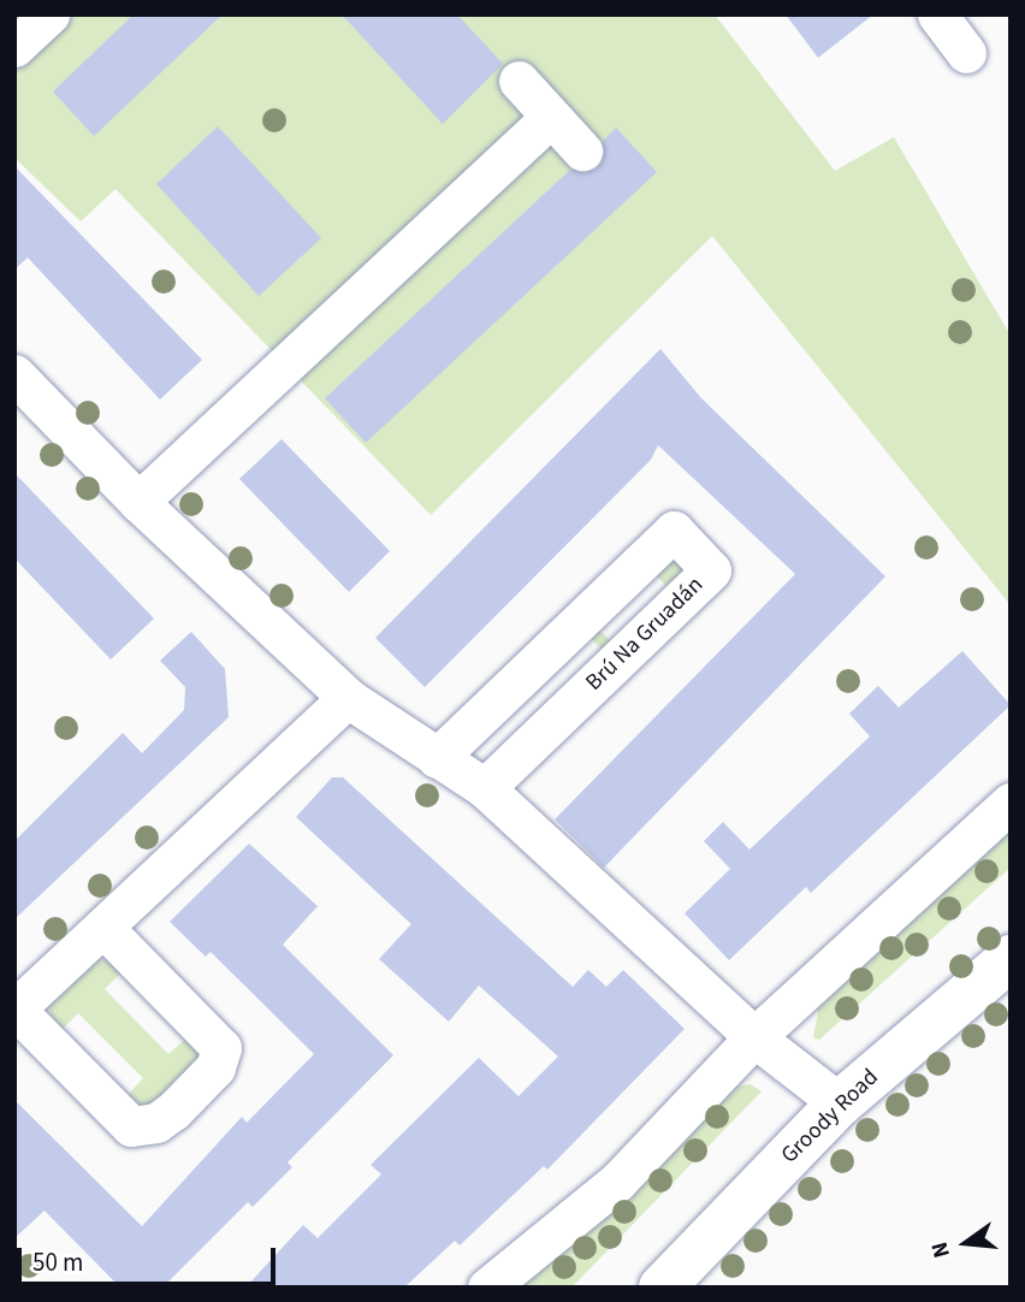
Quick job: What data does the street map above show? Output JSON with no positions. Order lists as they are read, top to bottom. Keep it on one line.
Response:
{"streets":{"street":["Brú Na Gruadán","Groody Road"]},"scale_bar":"50 m","north":"left"}
